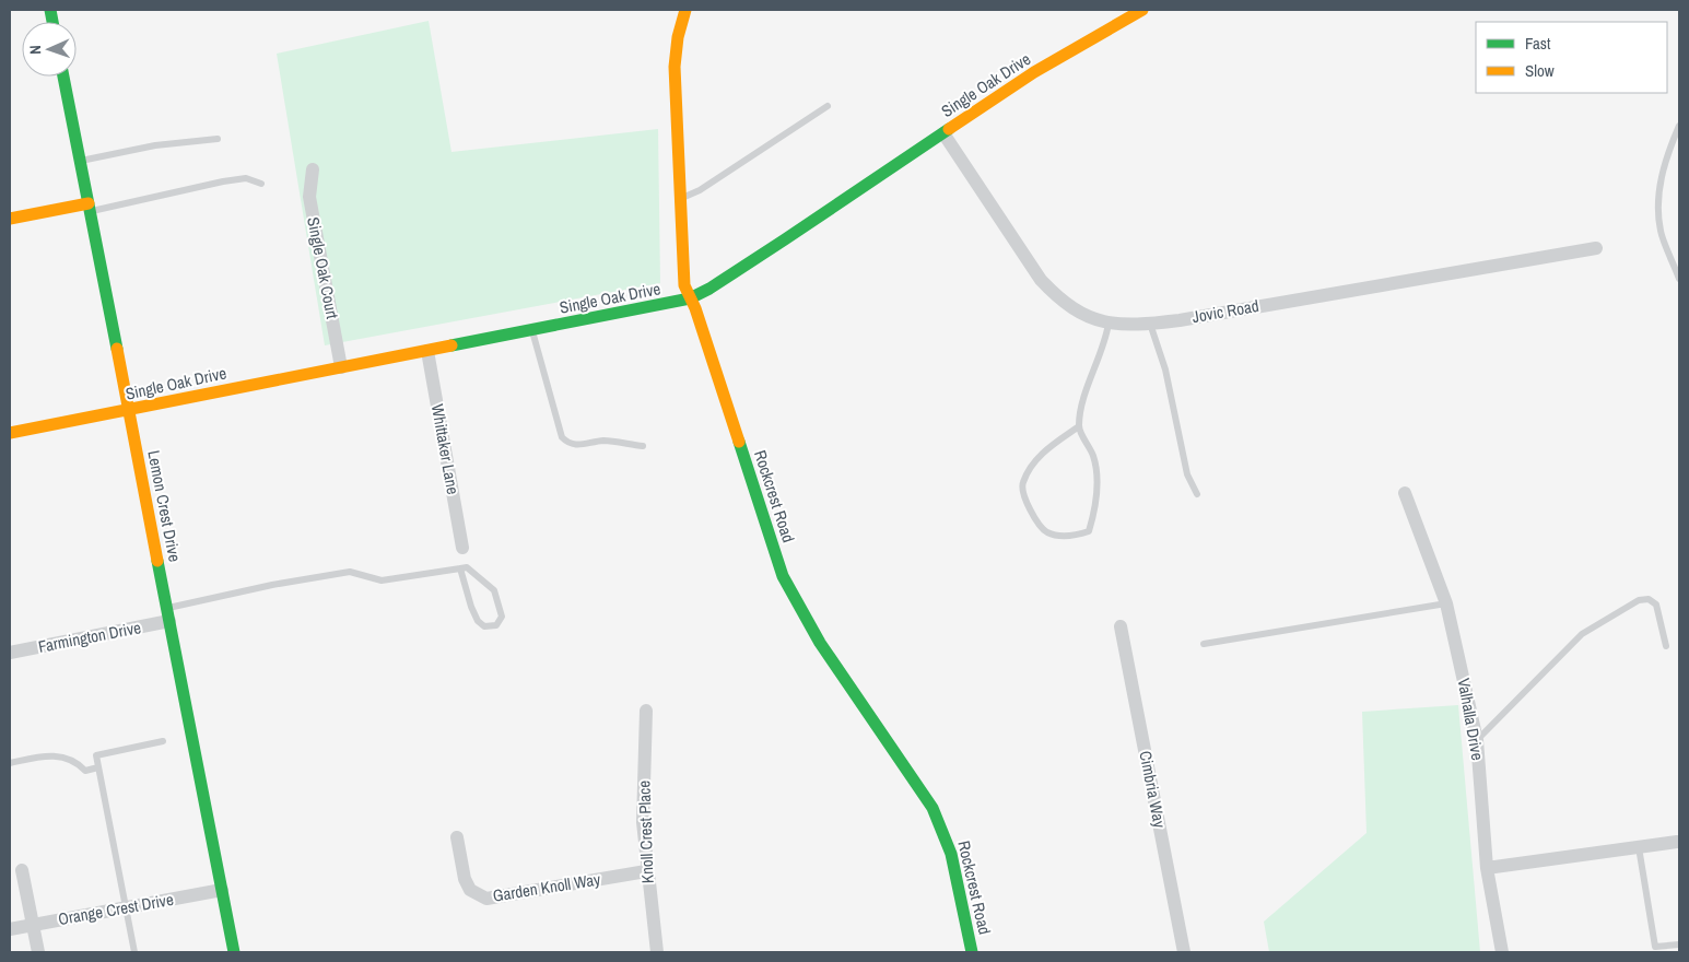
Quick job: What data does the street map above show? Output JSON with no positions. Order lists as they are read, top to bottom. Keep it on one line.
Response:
{"streets":{"street":["Single Oak Drive","Single Oak Court","Jovic Road","Whittaker Lane","Rockcrest Road","Lemon Crest Drive","Farmington Drive","Valhalla Drive","Cimbria Way","Knoll Crest Place","Garden Knoll Way","Orange Crest Drive"]},"crossings":[["Single Oak Drive","Single Oak Court"],["Single Oak Drive","Jovic Road"],["Single Oak Drive","Whittaker Lane"],["Single Oak Drive","Rockcrest Road"],["Single Oak Drive","Lemon Crest Drive"],["Lemon Crest Drive","Farmington Drive"],["Lemon Crest Drive","Orange Crest Drive"],["Knoll Crest Place","Garden Knoll Way"]],"legend":["Fast","Slow"],"north":"left"}
